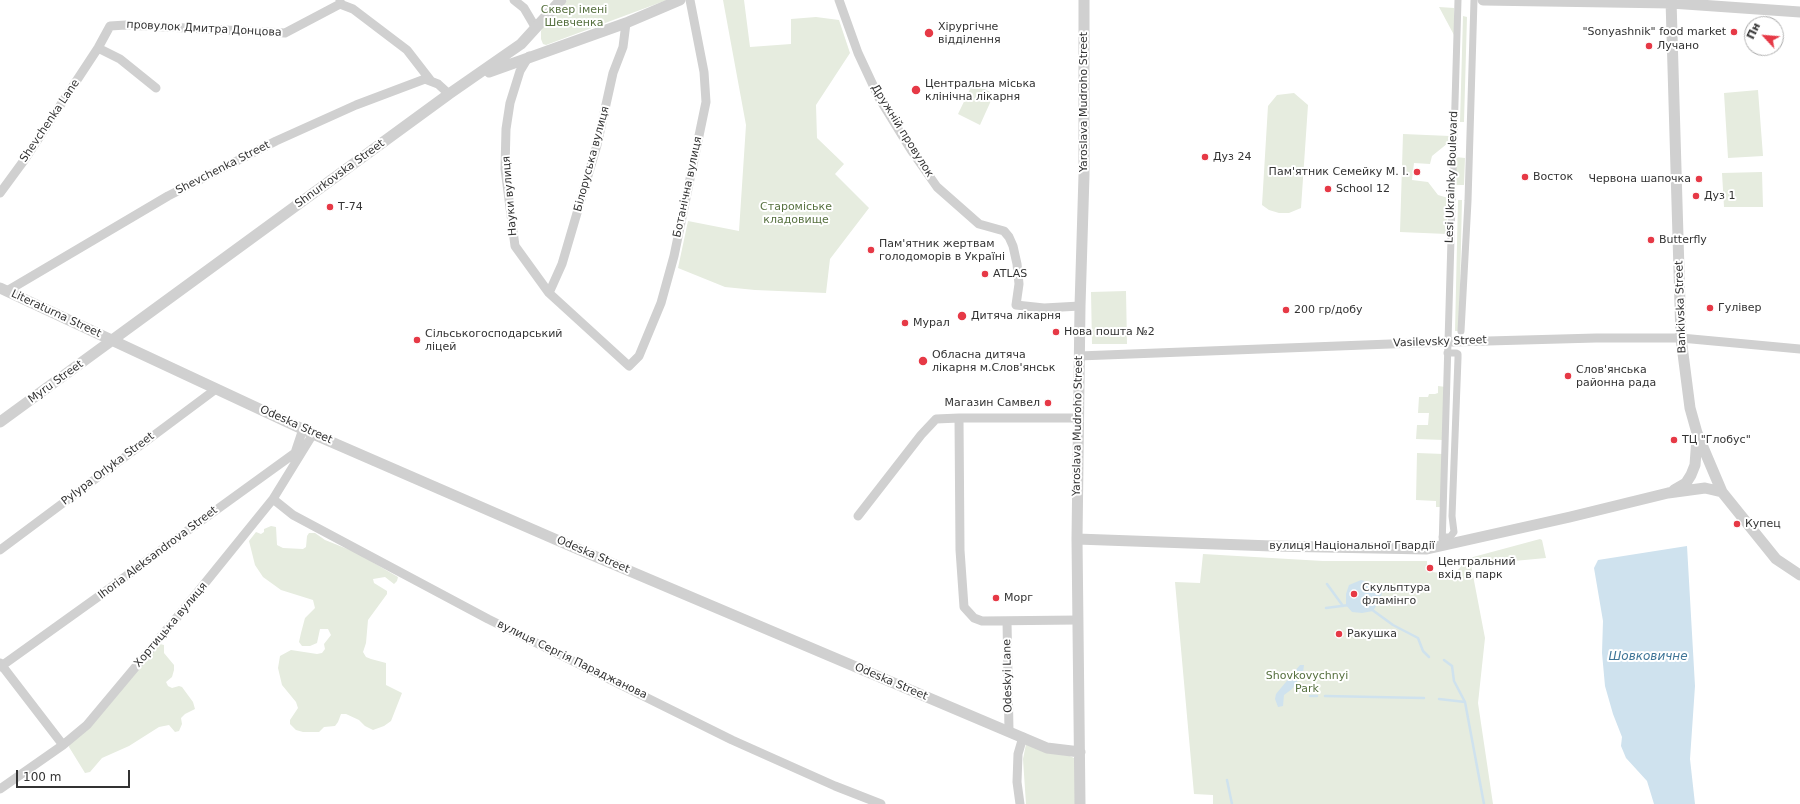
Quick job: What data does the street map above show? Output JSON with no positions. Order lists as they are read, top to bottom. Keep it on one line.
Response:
{"streets":{"street":["провулок Дмитра Донцова","Yaroslava Mudroho Street","Shevchenka Lane","Дружній провулок","Білоруська вулиця","Shevchenka Street","Shnurkovska Street","Lesi Ukrainky Boulevard","Ботанічна вулиця","Науки вулиця","Bankivska Street","Literaturna Street","Vasilevsky Street","Myru Street","Odeska Street","Pylypa Orlyka Street","вулиця Національної Гвардії","Ihoria Aleksandrova Street","Хортицька вулиця","вулиця Сергія Параджанова","Odeskyi Lane"]},"crossings":[["провулок Дмитра Донцова","Shevchenka Lane"],["Yaroslava Mudroho Street","Дружній провулок"],["Yaroslava Mudroho Street","Vasilevsky Street"],["Yaroslava Mudroho Street","Odeska Street"],["Yaroslava Mudroho Street","вулиця Національної Гвардії"],["Білоруська вулиця","Науки вулиця"],["Shevchenka Street","Literaturna Street"],["Shnurkovska Street","Literaturna Street"],["Shnurkovska Street","Myru Street"],["Shnurkovska Street","Odeska Street"],["Lesi Ukrainky Boulevard","Vasilevsky Street"],["Lesi Ukrainky Boulevard","вулиця Національної Гвардії"],["Ботанічна вулиця","Науки вулиця"],["Bankivska Street","Vasilevsky Street"],["Literaturna Street","Myru Street"],["Literaturna Street","Odeska Street"],["Myru Street","Odeska Street"],["Odeska Street","Pylypa Orlyka Street"],["Odeska Street","Ihoria Aleksandrova Street"],["Odeska Street","Хортицька вулиця"],["Odeska Street","Odeskyi Lane"],["Хортицька вулиця","вулиця Сергія Параджанова"]],"water":["Шовковичне"],"parks":["Сквер імені Шевченка","Староміське кладовище","Shovkovychnyi Park"],"places":["\"Sonyashnik\" food market","Хірургічне відділення","Лучано","Центральна міська клінічна лікарня","Дуз 24","Пам'ятник Семейку М. І.","Восток","Червона шапочка","School 12","Дуз 1","Т-74","Butterfly","Пам'ятник жертвам голодоморів в Україні","ATLAS","Гулівер","200 гр/добу","Дитяча лікарня","Мурал","Нова пошта №2","Сільськогосподарський ліцей","Обласна дитяча лікарня м.Слов'янськ","Слов'янська районна рада","Магазин Самвел","ТЦ \"Глобус\"","Купец","Центральний вхід в парк","Скульптура фламінго","Морг","Ракушка"],"scale_bar":"100 m","north":"top left"}
